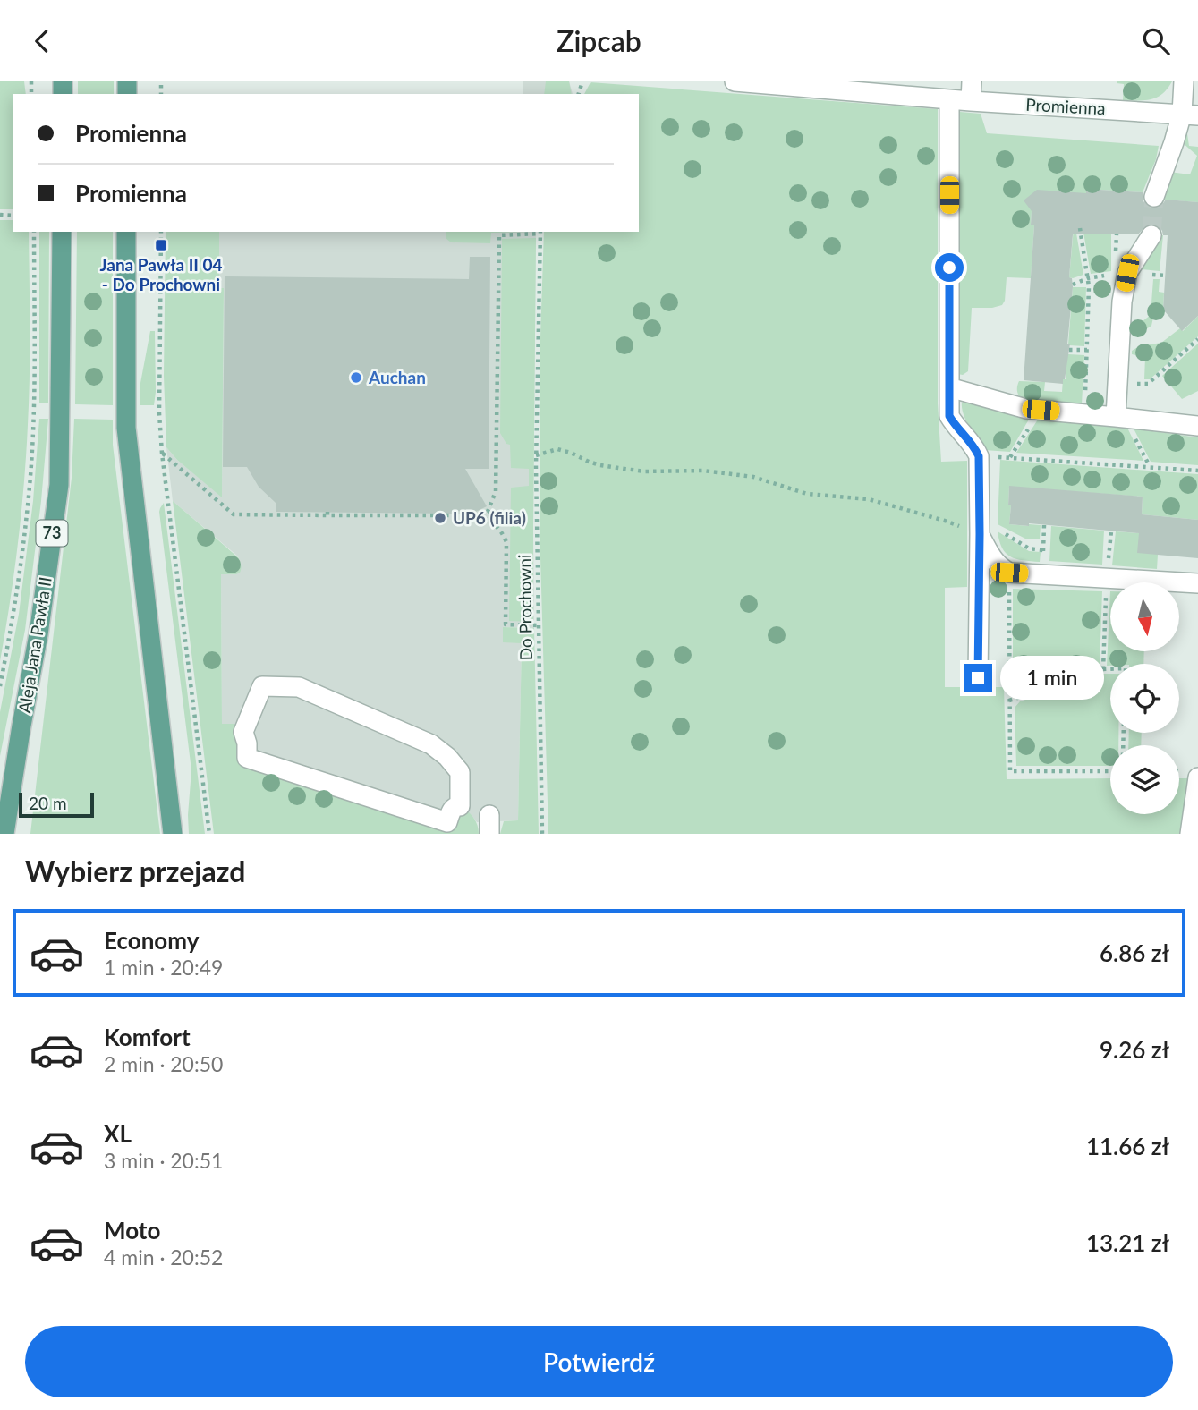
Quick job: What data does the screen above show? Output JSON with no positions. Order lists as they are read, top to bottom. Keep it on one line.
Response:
{"streets":{"main road":["73","Aleja Jana Pawła II"],"street":["Promienna"],"path":["Do Prochowni"]},"places":{"transit":["Jana Pawła II 04 - Do Prochowni"],"other":["Auchan","UP6 (filia)"]},"scale_bar":"20 m","north":"bottom","page":{"header":"Zipcab","banner":["Promienna","Promienna"],"bubble":"1 min","scale":"20 m","heading":"Wybierz przejazd","list":[{"name":"Economy","note":"1 min · 20:49","value":"6.86 zł"},{"name":"Komfort","note":"2 min · 20:50","value":"9.26 zł"},{"name":"XL","note":"3 min · 20:51","value":"11.66 zł"},{"name":"Moto","note":"4 min · 20:52","value":"13.21 zł"}],"buttons":"Potwierdź"}}
